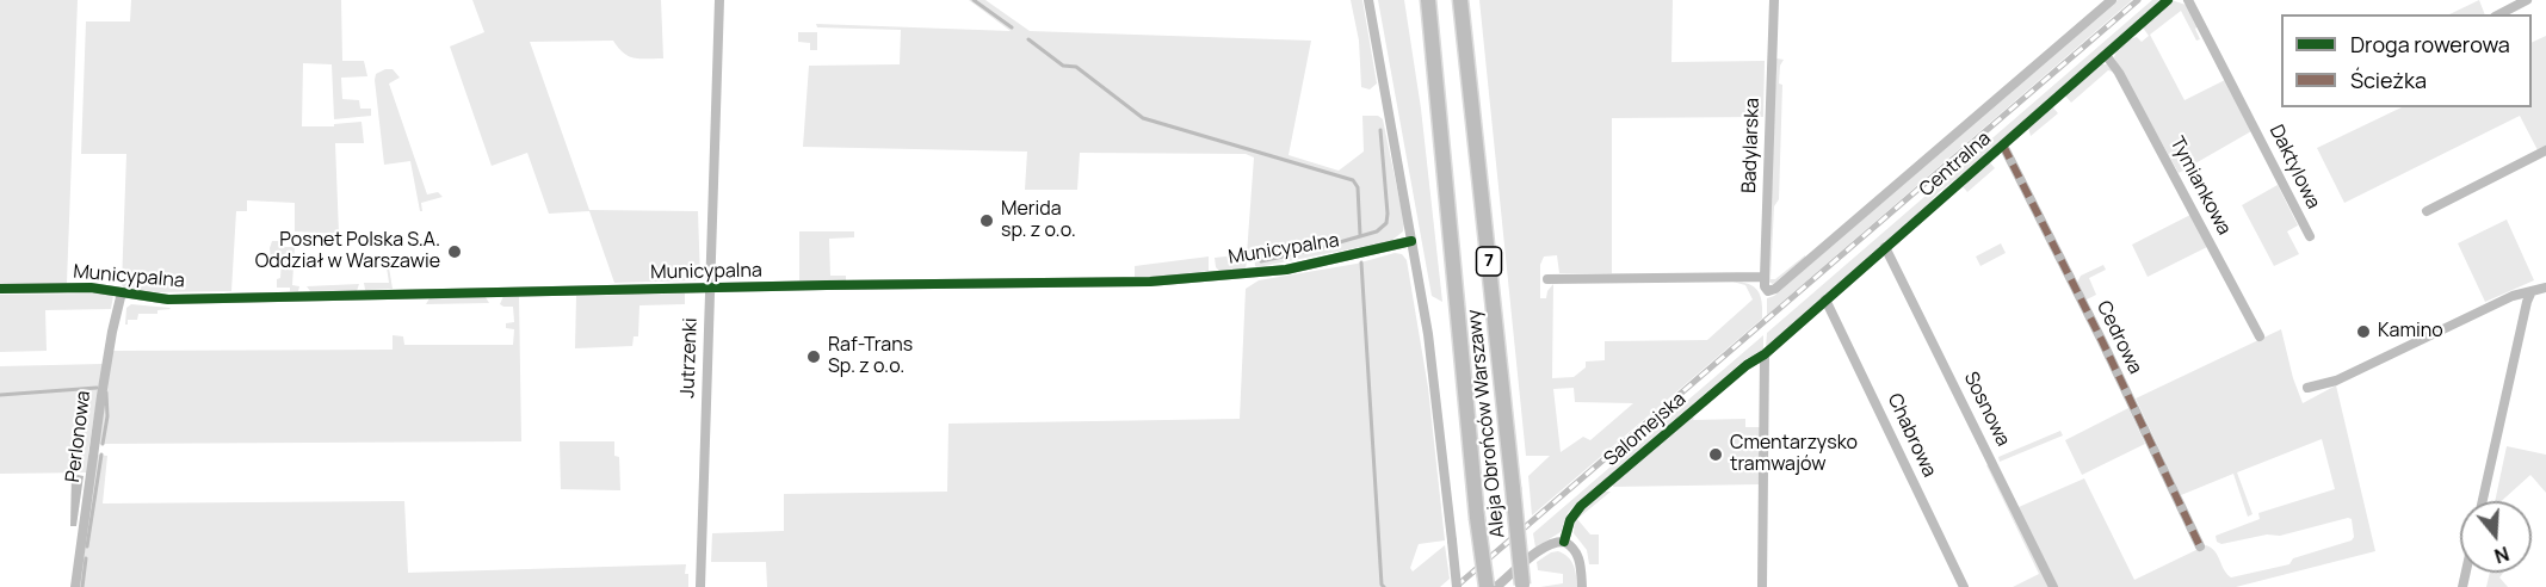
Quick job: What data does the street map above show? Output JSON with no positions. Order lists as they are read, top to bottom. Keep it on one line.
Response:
{"streets":{"main road":["7","Aleja Obrońców Warszawy"],"street":["Badylarska","Centralna","Daktylowa","Tymiankowa","Municypalna","Cedrowa","Jutrzenki","Sosnowa","Salomejska","Chabrowa","Perlonowa"]},"crossings":[["Badylarska","Centralna"],["Centralna","Tymiankowa"],["Centralna","Cedrowa"],["Centralna","Sosnowa"],["Centralna","Salomejska"],["Centralna","Chabrowa"],["Municypalna","Jutrzenki"],["Municypalna","Perlonowa"]],"places":["Merida sp. z o.o.","Posnet Polska S.A. Oddział w Warszawie","Kamino","Raf-Trans Sp. z o.o.","Cmentarzysko tramwajów"],"legend":["Droga rowerowa","Ścieżka"],"north":"bottom"}
